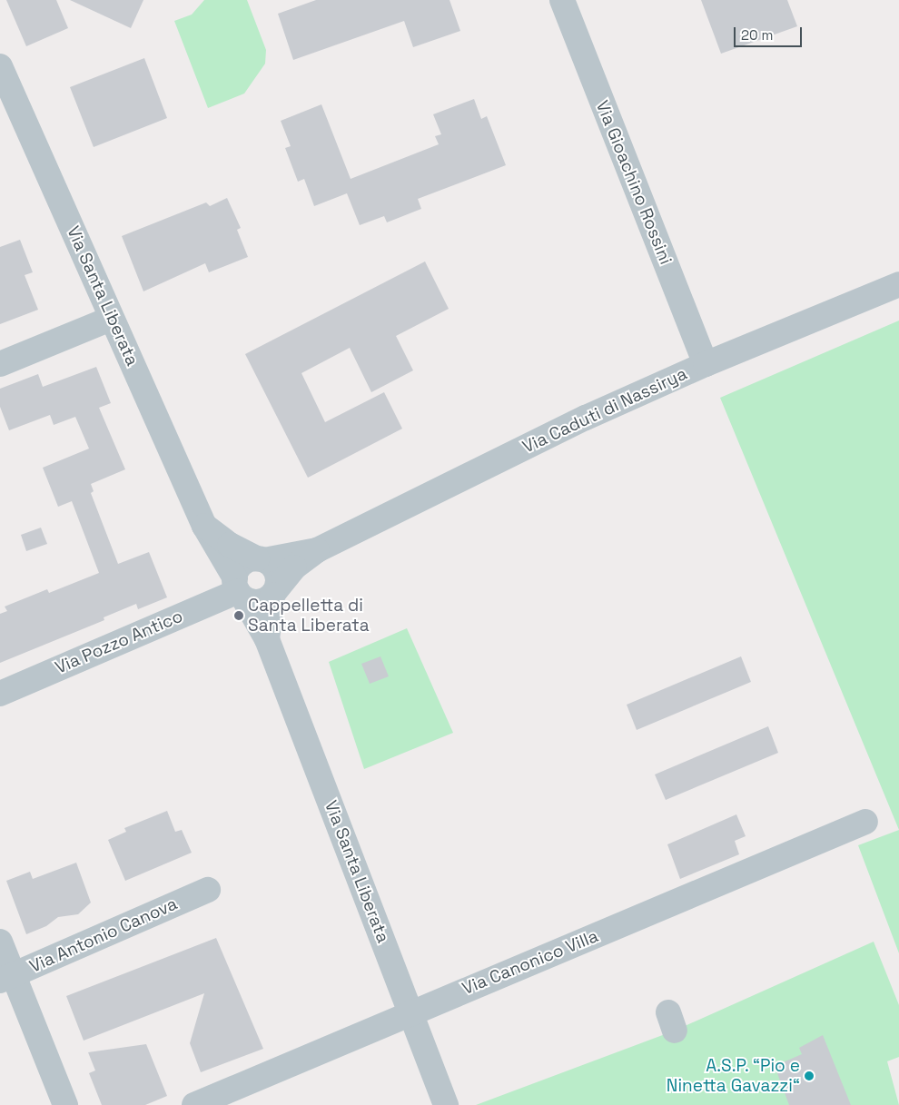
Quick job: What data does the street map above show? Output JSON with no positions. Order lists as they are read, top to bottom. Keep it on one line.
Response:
{"streets":{"street":["Via Gioachino Rossini","Via Santa Liberata","Via Caduti di Nassirya","Via Pozzo Antico","Via Antonio Canova","Via Canonico Villa"]},"crossings":[["Via Gioachino Rossini","Via Caduti di Nassirya"],["Via Santa Liberata","Via Pozzo Antico"],["Via Santa Liberata","Via Canonico Villa"]],"places":["Cappelletta di Santa Liberata","A.S.P. “Pio e Ninetta Gavazzi“"],"scale_bar":"20 m"}
